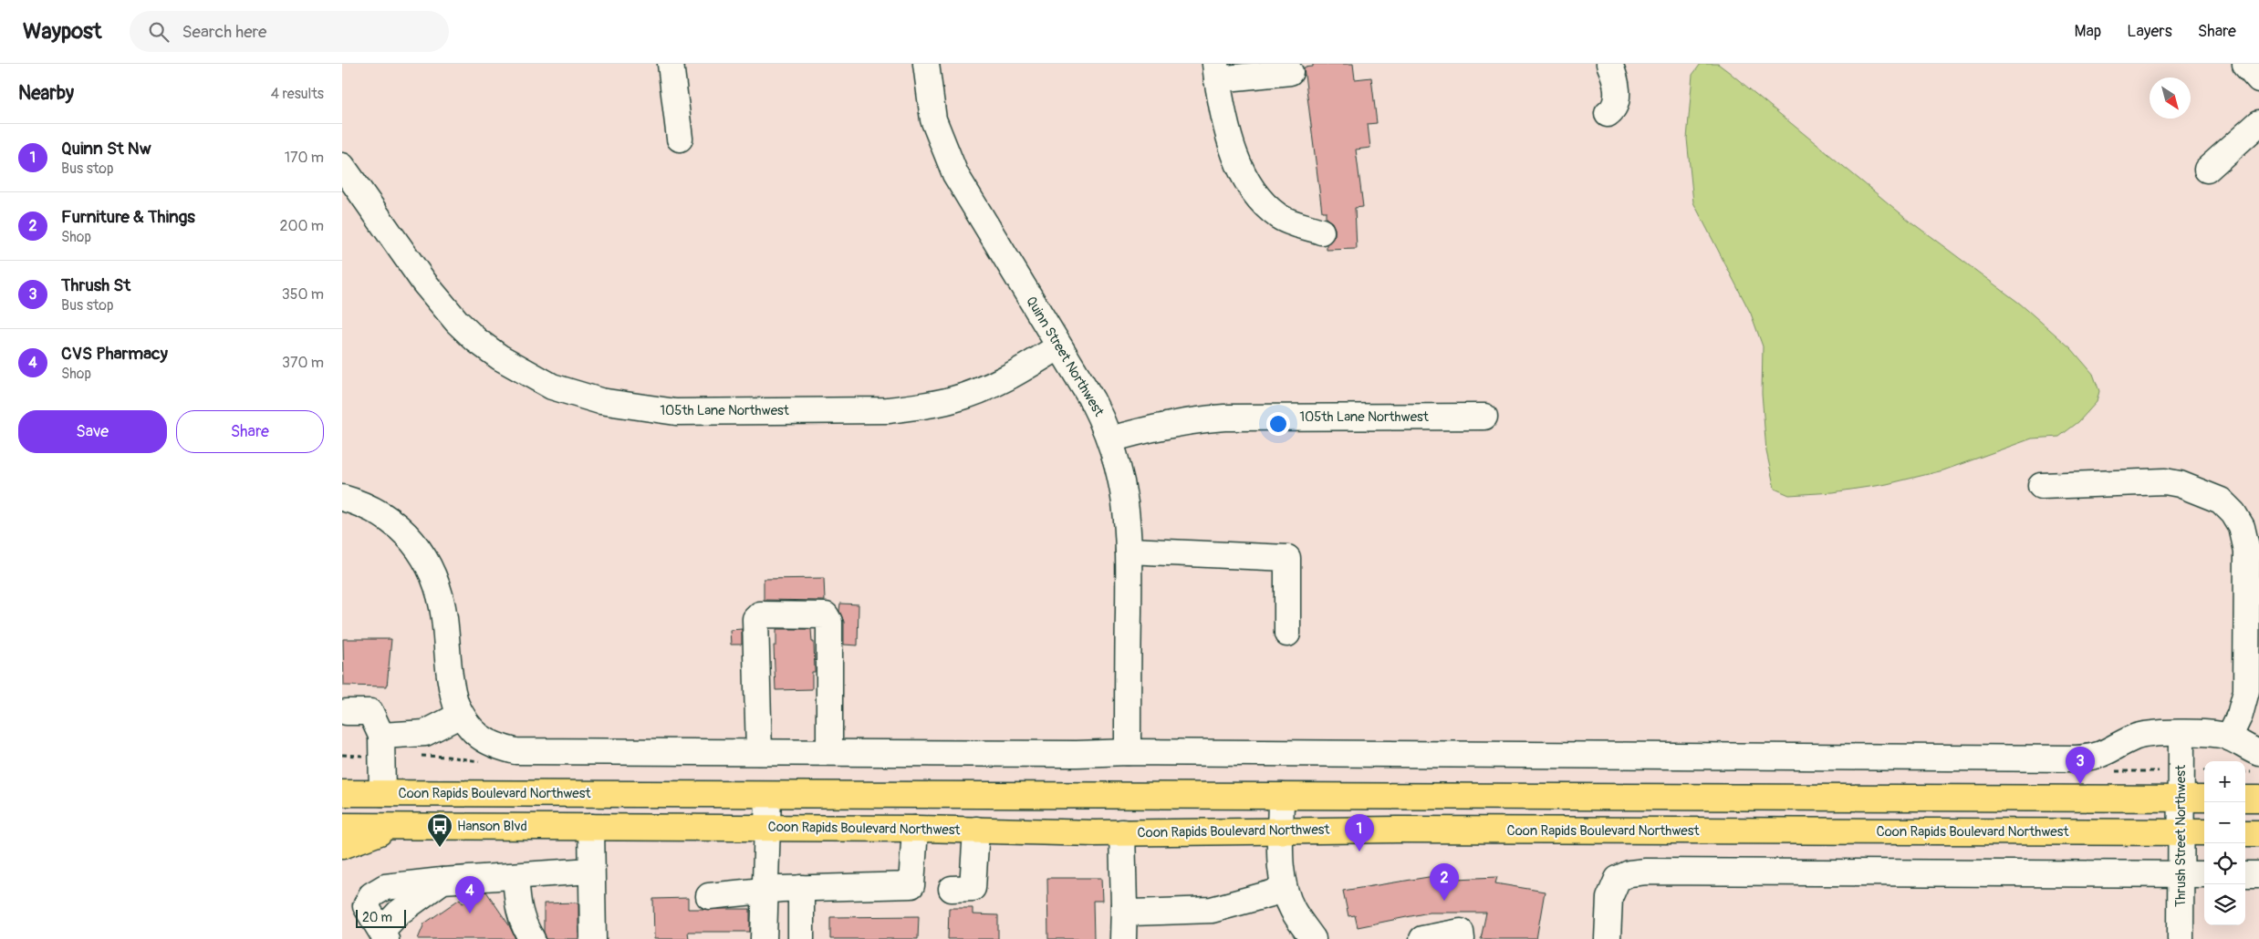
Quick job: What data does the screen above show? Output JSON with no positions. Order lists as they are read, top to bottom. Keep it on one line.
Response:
{"streets":{"main road":["Coon Rapids Boulevard Northwest"],"street":["Quinn Street Northwest","105th Lane Northwest","Thrush Street Northwest"]},"crossings":[["Quinn Street Northwest","105th Lane Northwest"],["Coon Rapids Boulevard Northwest","Thrush Street Northwest"]],"places":{"bus stop":["Hanson Blvd"]},"scale_bar":"20 m","north":"bottom right","page":{"header":"Waypost","search":"Search here","nav":["Map","Layers","Share"],"heading":["Nearby","4 results"],"list":[{"mark":"1","name":"Quinn St Nw","note":"Bus stop","value":"170 m"},{"mark":"2","name":"Furniture & Things","note":"Shop","value":"200 m"},{"mark":"3","name":"Thrush St","note":"Bus stop","value":"350 m"},{"mark":"4","name":"CVS Pharmacy","note":"Shop","value":"370 m"}],"buttons":["Save","Share"],"pins":["3","1","2","4"],"map_buttons":["+","−"],"scale":"20 m"}}
